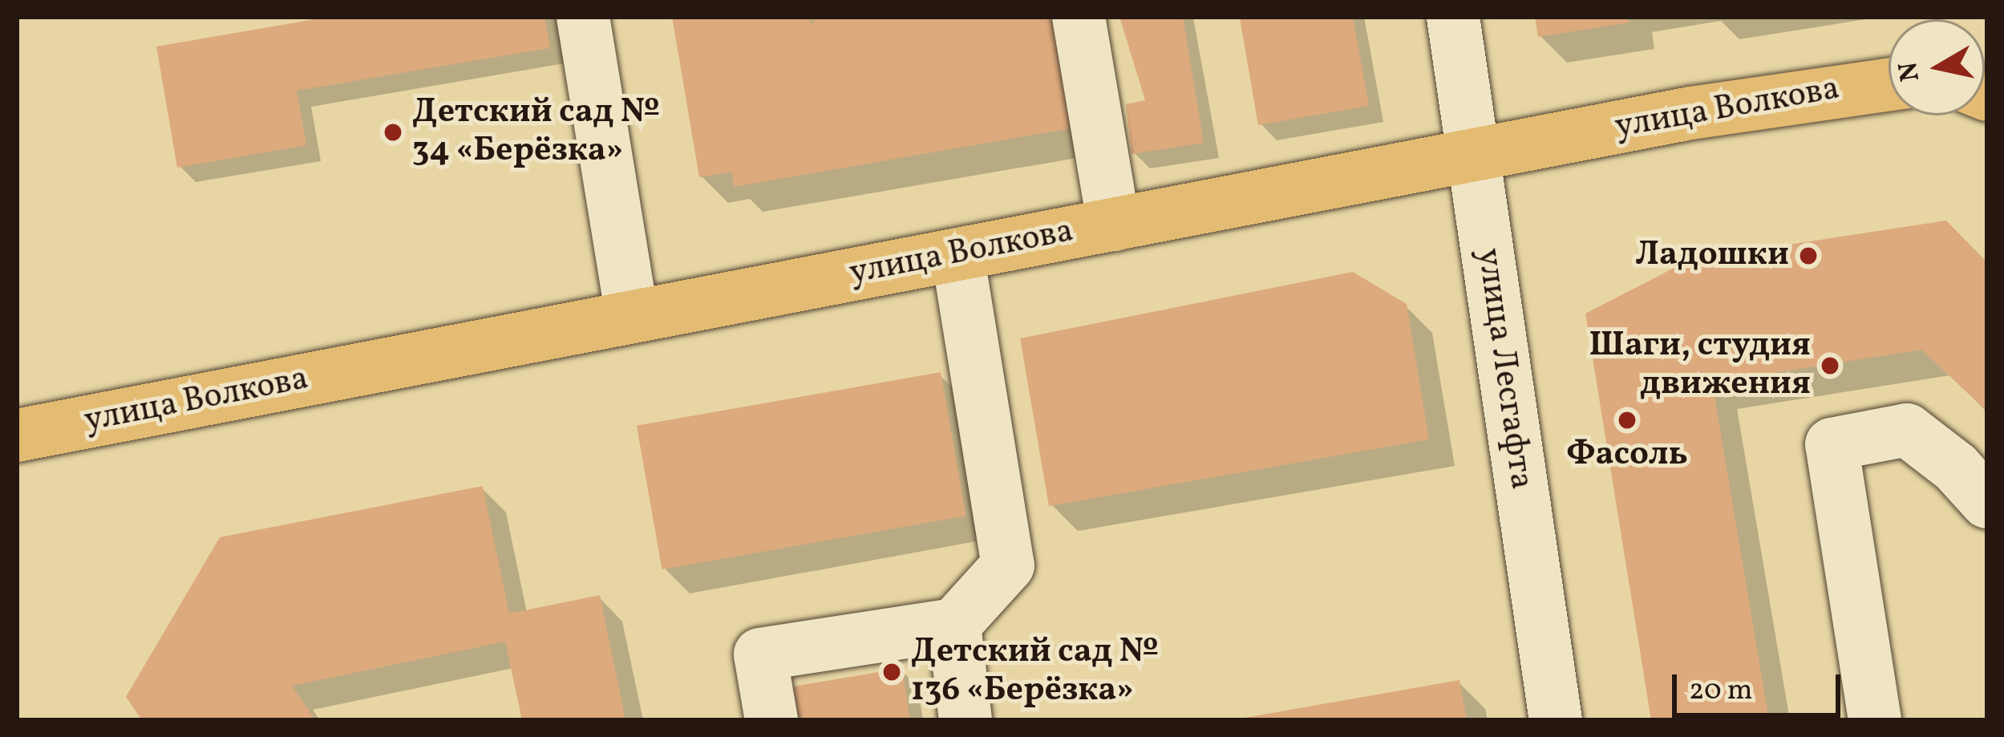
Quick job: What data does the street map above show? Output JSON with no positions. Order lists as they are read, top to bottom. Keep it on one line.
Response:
{"streets":{"main road":["улица Волкова"],"street":["улица Лесгафта"]},"crossings":[["улица Волкова","улица Лесгафта"]],"places":["Детский сад № 34 «Берёзка»","Ладошки","Шаги, студия движения","Фасоль","Детский сад № 136 «Берёзка»"],"scale_bar":"20 m","north":"left"}
